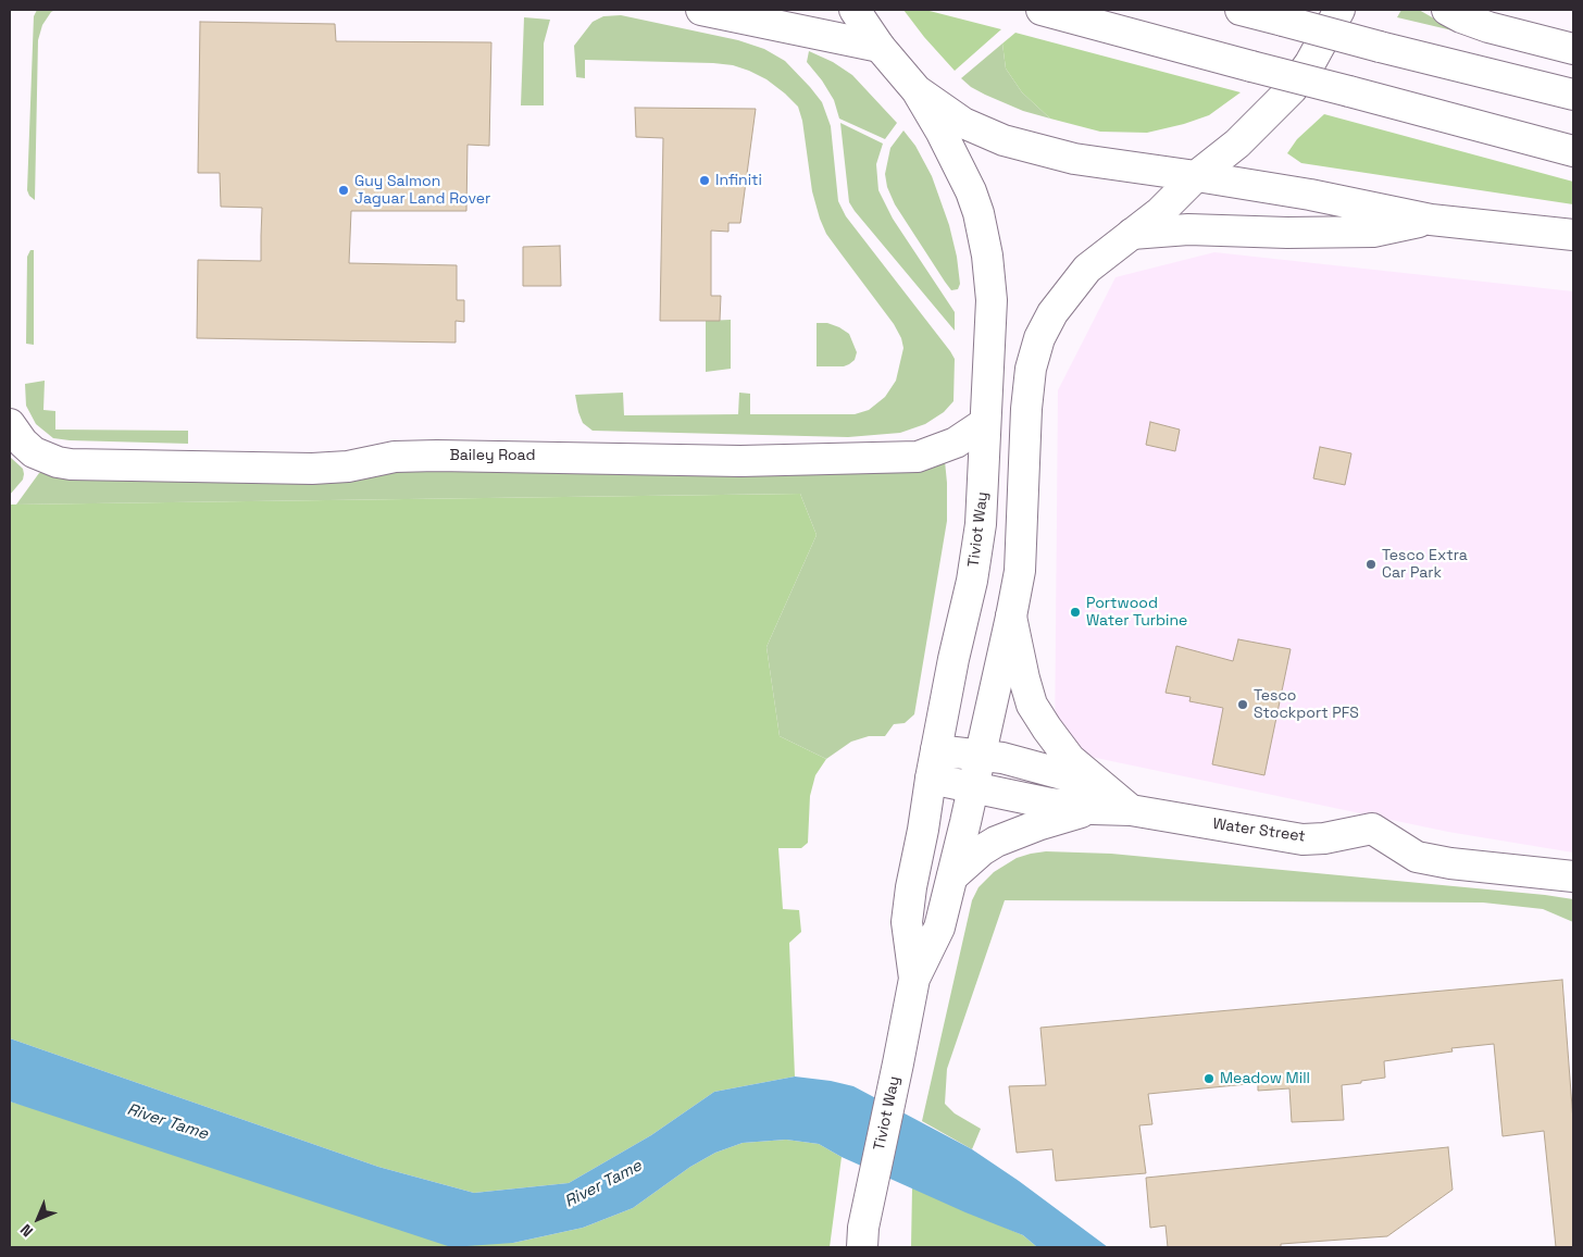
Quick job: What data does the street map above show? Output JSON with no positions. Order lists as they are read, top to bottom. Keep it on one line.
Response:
{"streets":{"main road":["Bailey Road","Tiviot Way","Water Street"]},"crossings":[["Bailey Road","Tiviot Way"],["Tiviot Way","Water Street"]],"water":["River Tame"],"places":["Infiniti","Guy Salmon Jaguar Land Rover","Tesco Extra Car Park","Portwood Water Turbine","Tesco Stockport PFS","Meadow Mill"],"north":"bottom left"}
